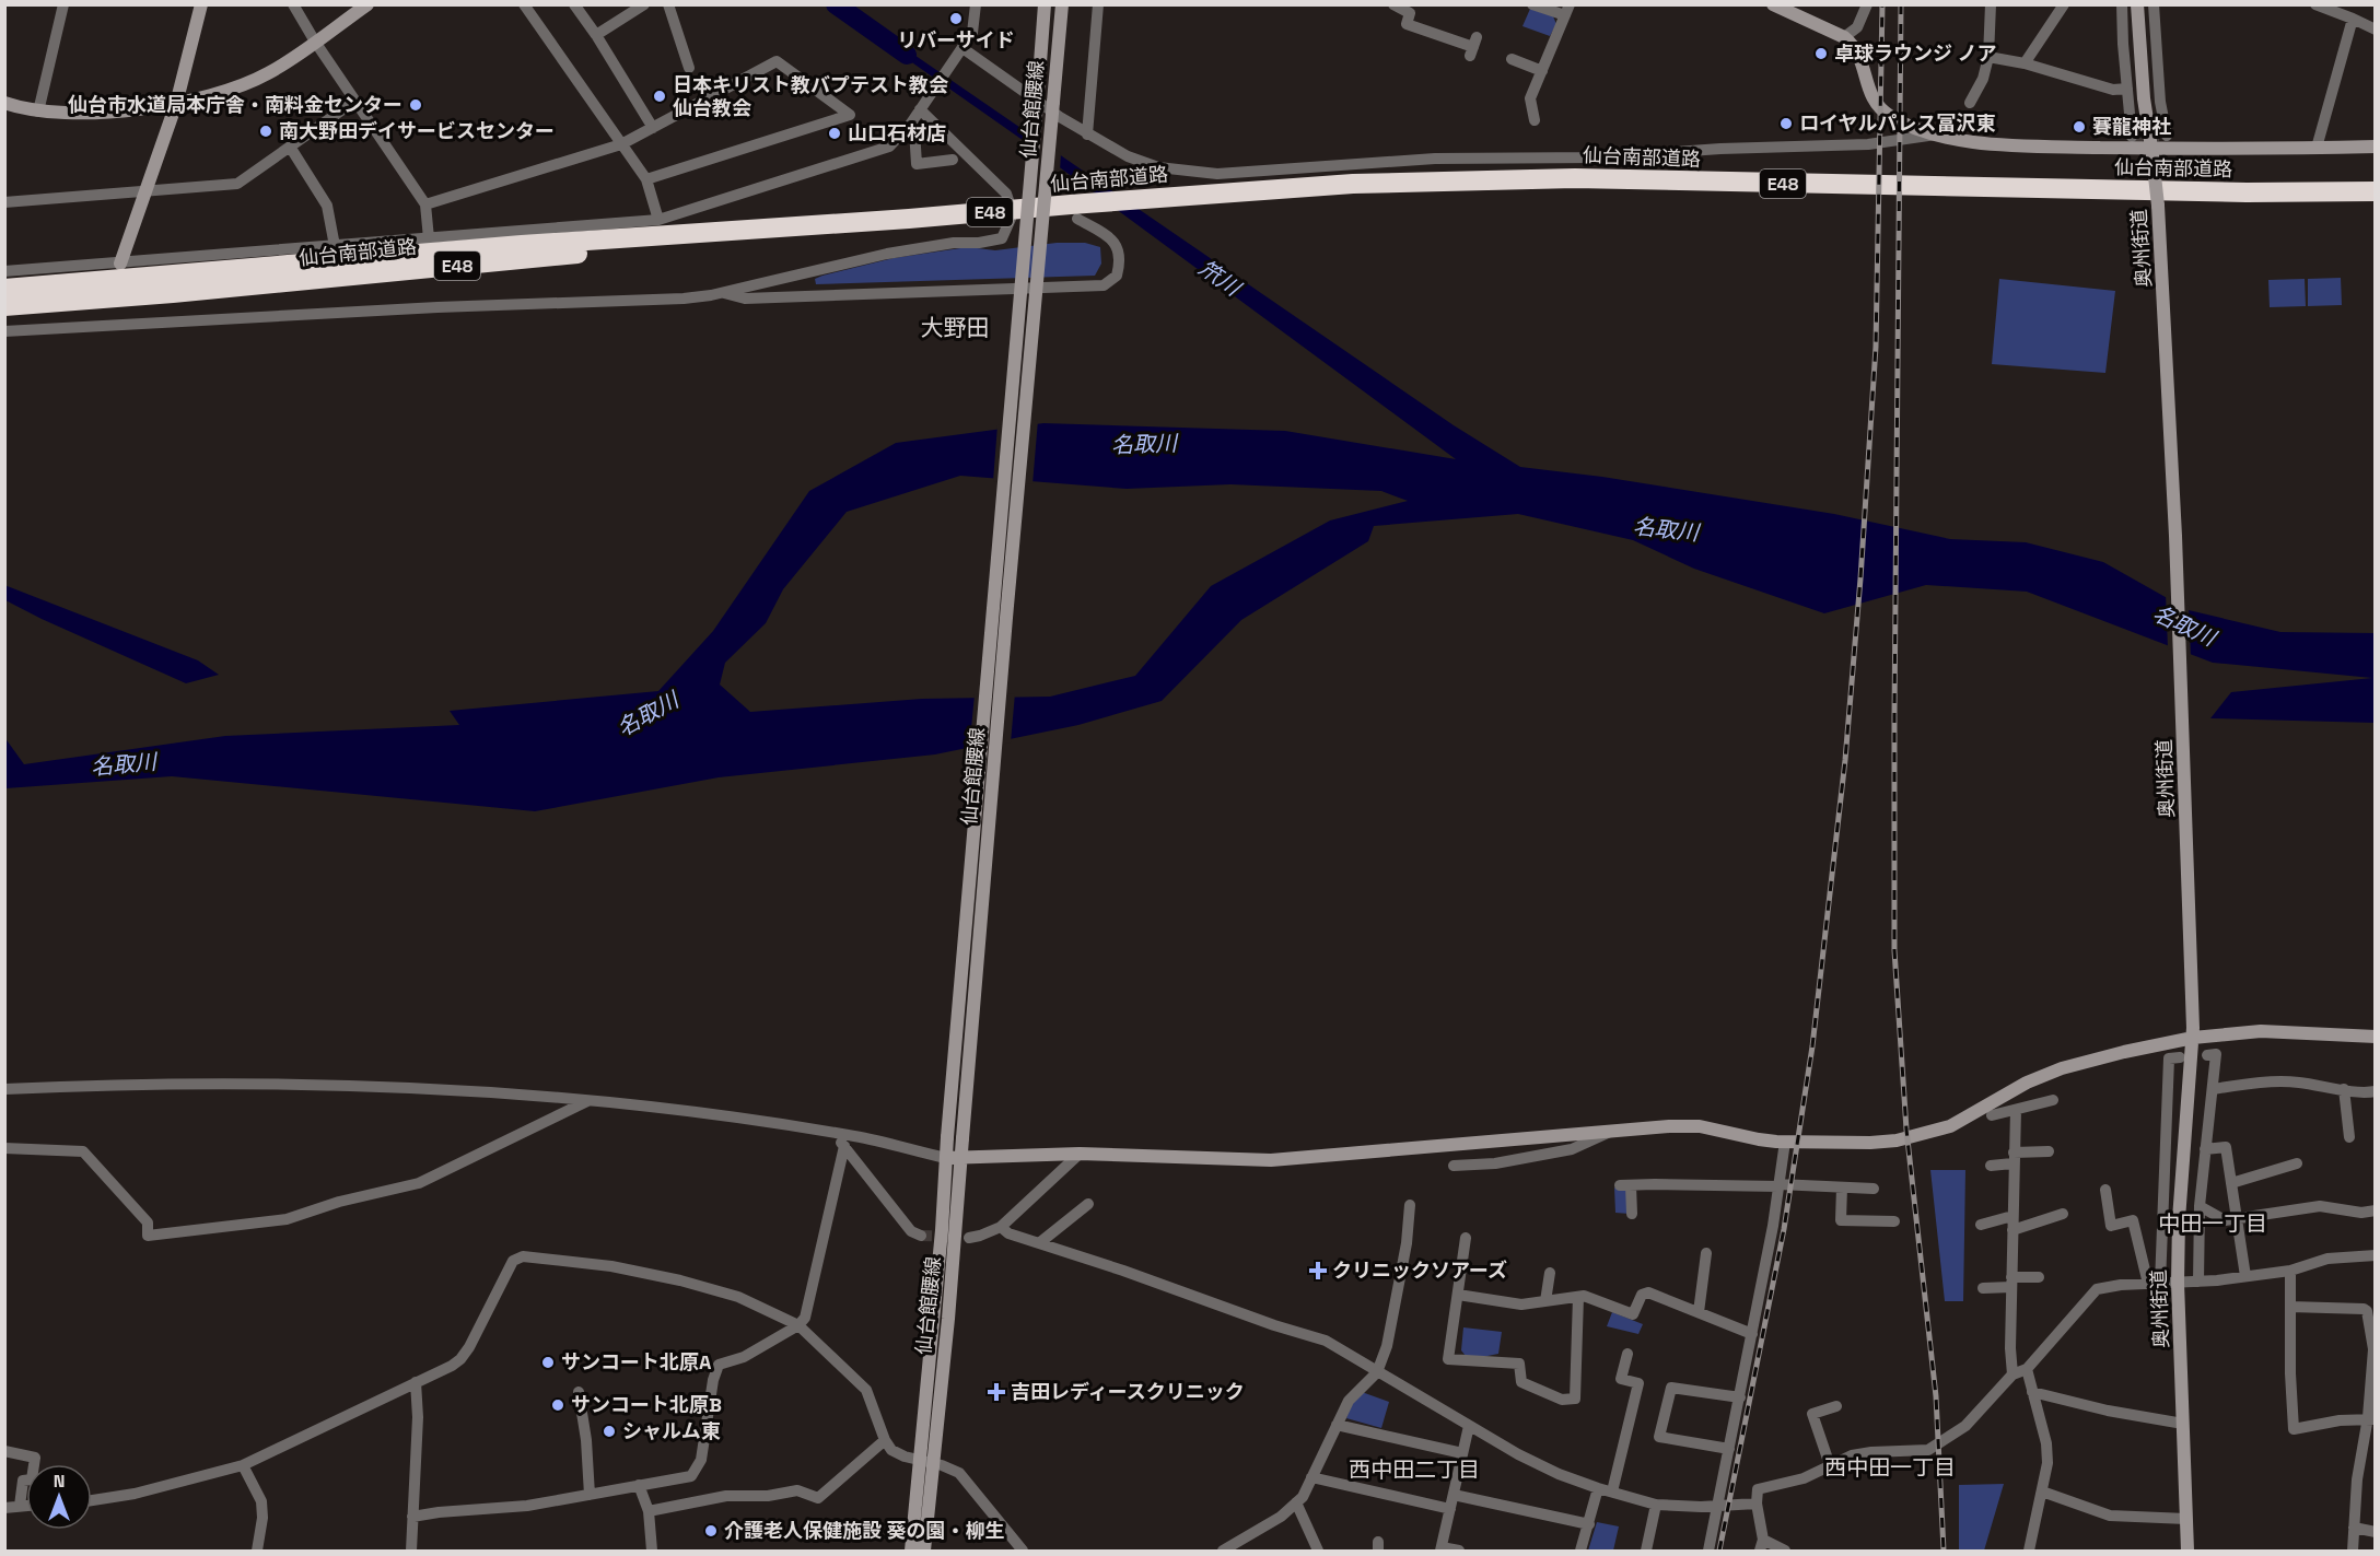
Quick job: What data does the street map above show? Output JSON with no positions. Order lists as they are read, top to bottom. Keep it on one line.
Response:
{"streets":{"highway":["仙台南部道路","E48"],"main road":["仙台館腰線","奥州街道"]},"districts":["大野田","中田一丁目","西中田一丁目","西中田二丁目"],"water":["笊川","名取川"],"places":{"other":["リバーサイド","卓球ラウンジ ノア","日本キリスト教バプテスト教会 仙台教会","仙台市水道局本庁舎・南料金センター","ロイヤルパレス富沢東","賽龍神社","南大野田デイサービスセンター","山口石材店","サンコート北原A","サンコート北原B","シャルム東","介護老人保健施設 葵の園・柳生"],"health":["クリニックソアーズ","吉田レディースクリニック"]},"north":"top"}
